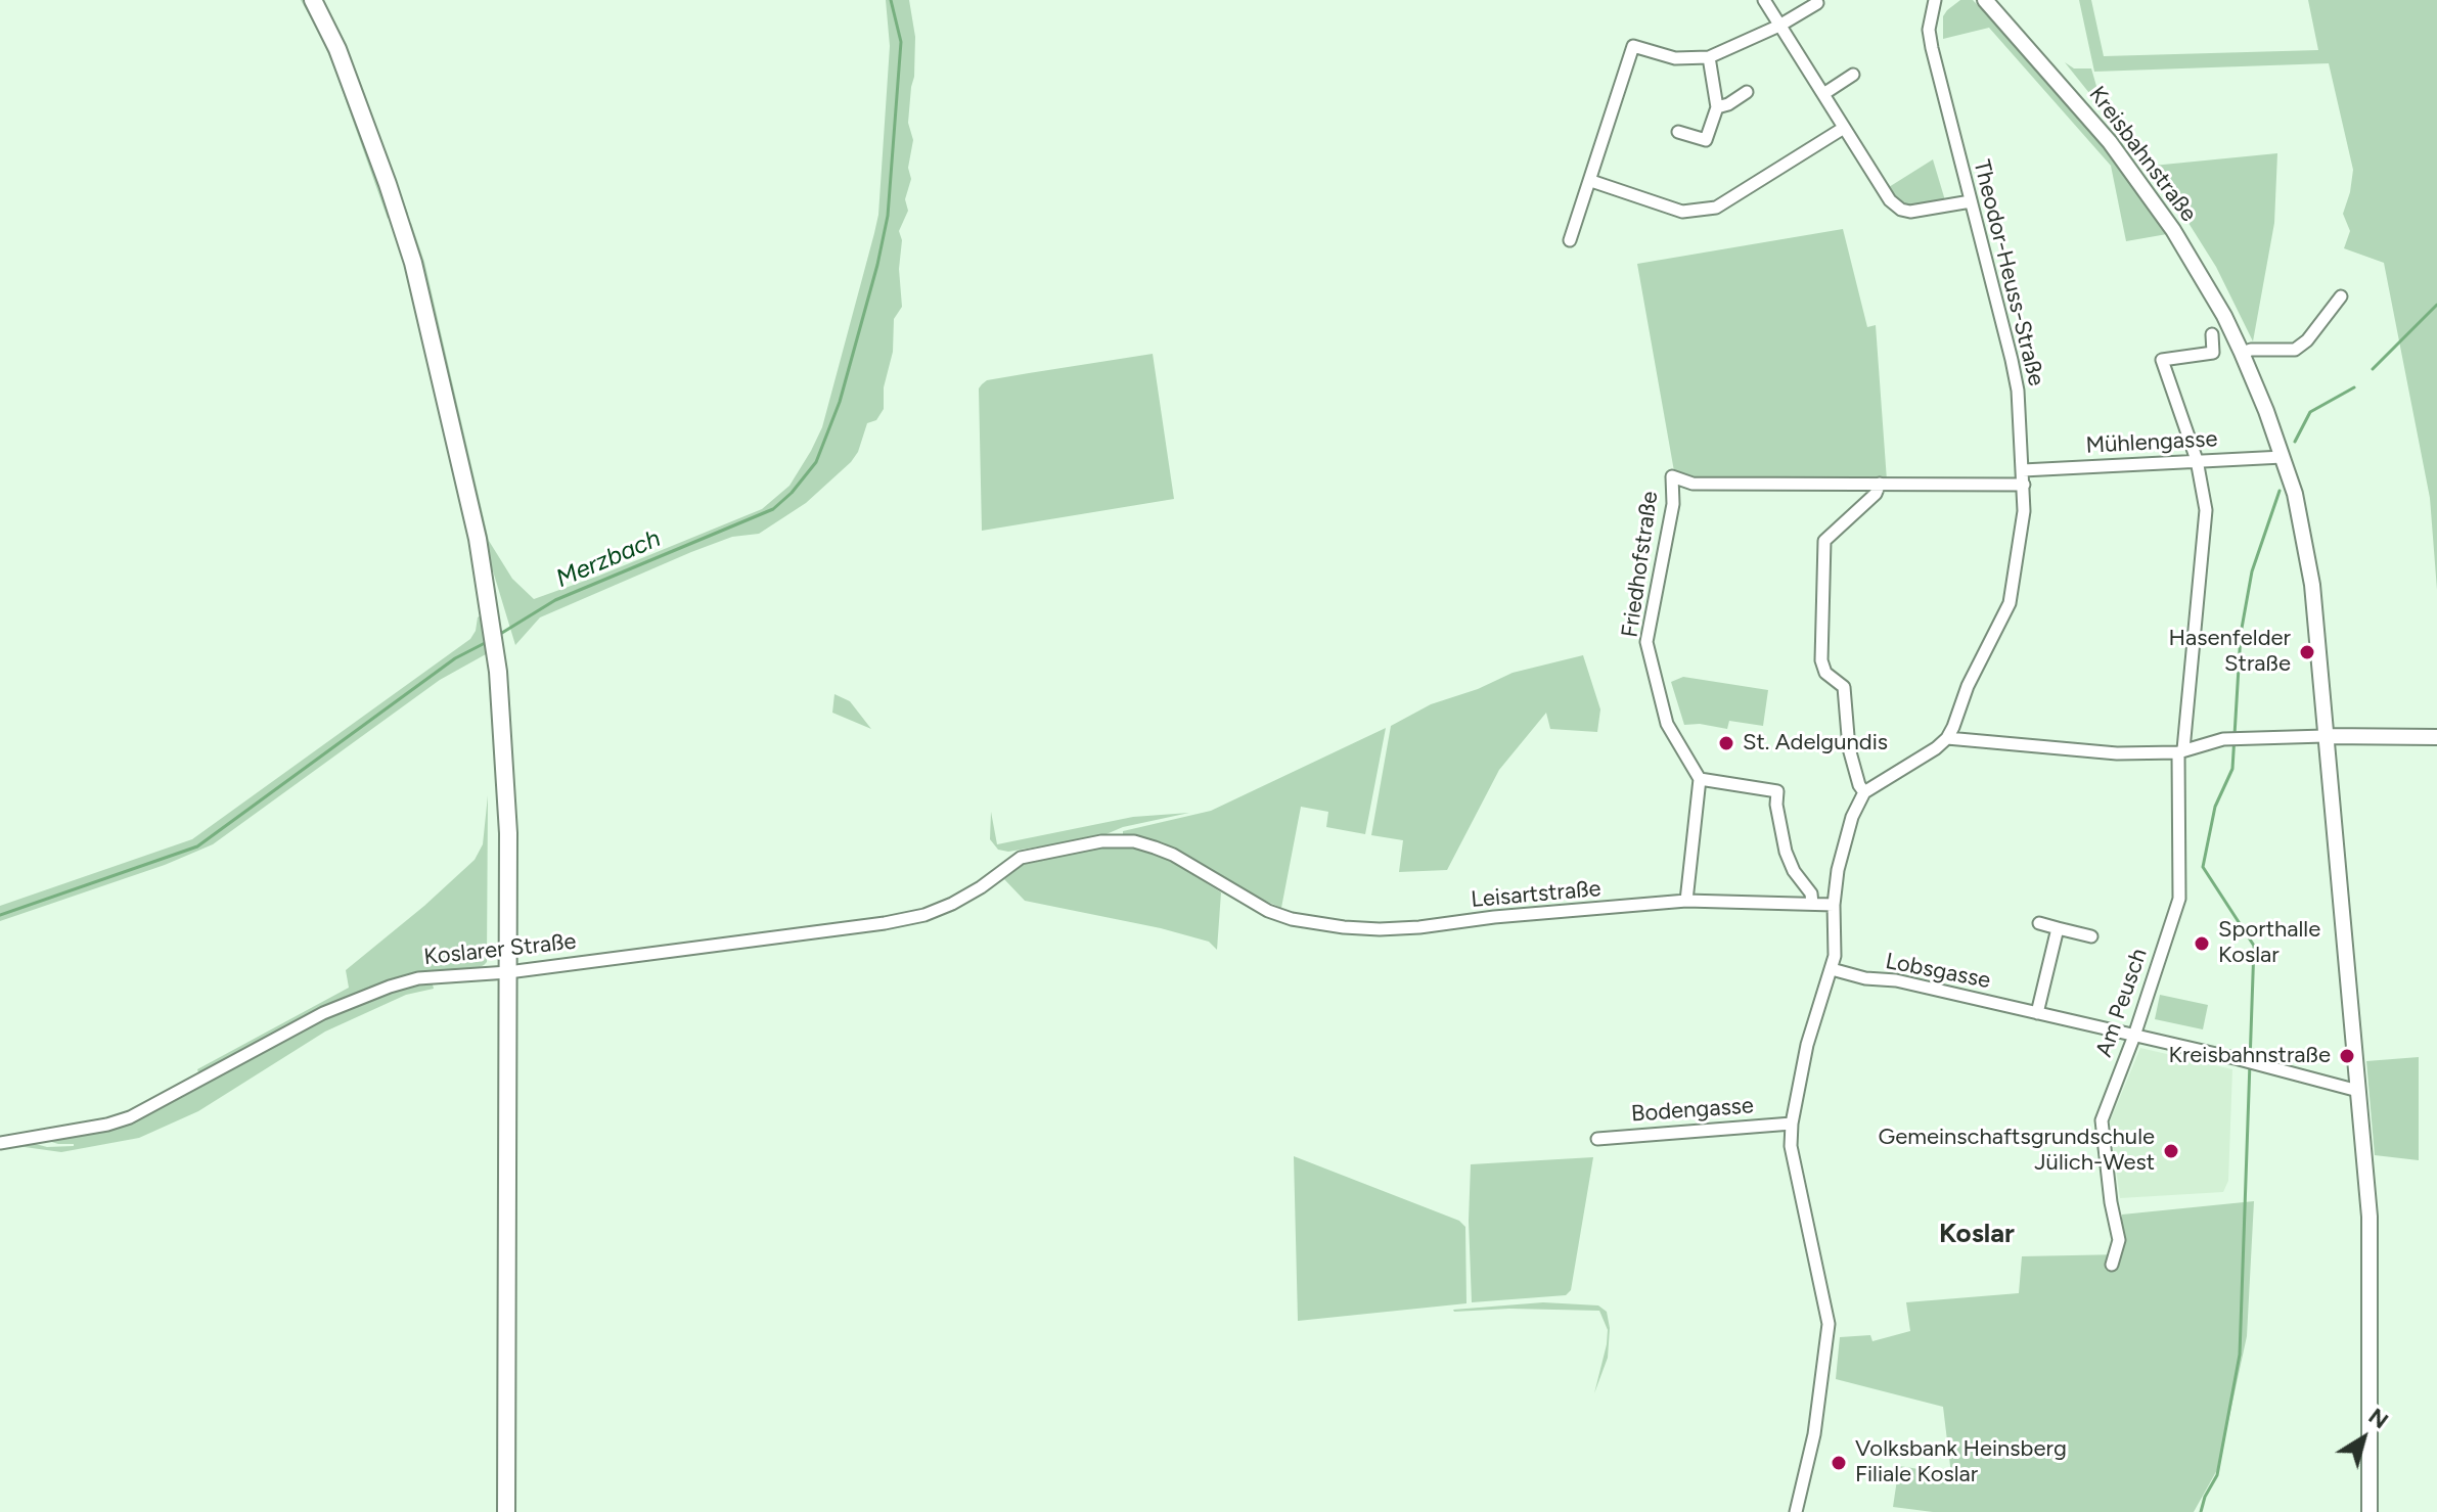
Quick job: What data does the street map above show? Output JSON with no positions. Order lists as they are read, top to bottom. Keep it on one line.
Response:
{"streets":{"street":["Kreisbahnstraße","Theodor-Heuss-Straße","Mühlengasse","Friedhofstraße","Leisartstraße","Koslarer Straße","Lobsgasse","Am Peusch","Bodengasse"]},"crossings":[["Kreisbahnstraße","Mühlengasse"],["Kreisbahnstraße","Lobsgasse"],["Theodor-Heuss-Straße","Mühlengasse"],["Theodor-Heuss-Straße","Friedhofstraße"],["Mühlengasse","Am Peusch"],["Leisartstraße","Koslarer Straße"],["Lobsgasse","Am Peusch"]],"districts":["Koslar"],"water":["Merzbach"],"places":["Hasenfelder Straße","St. Adelgundis","Sporthalle Koslar","Kreisbahnstraße","Gemeinschaftsgrundschule Jülich-West","Volksbank Heinsberg Filiale Koslar"],"north":"top right"}
